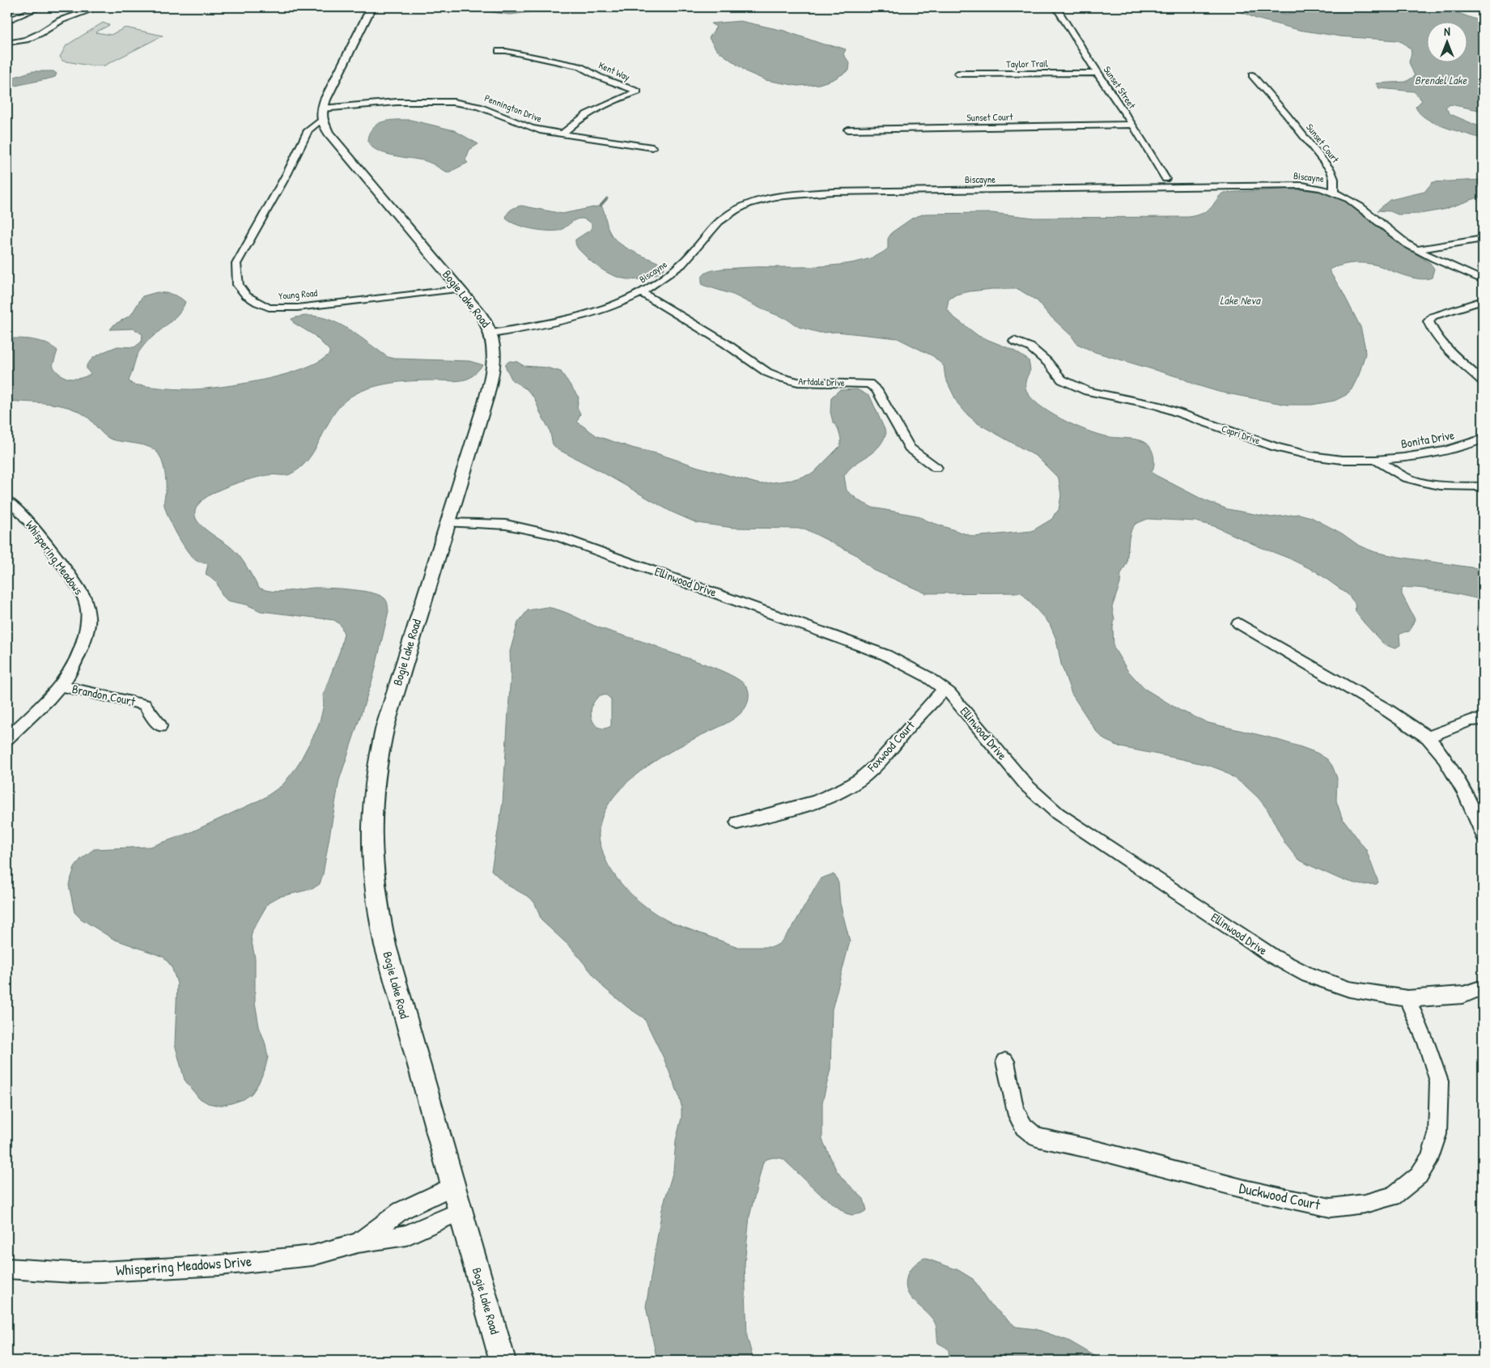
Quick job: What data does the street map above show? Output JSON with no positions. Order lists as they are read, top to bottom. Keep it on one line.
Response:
{"streets":{"main road":["Bogie Lake Road"],"street":["Taylor Trail","Kent Way","Sunset Street","Pennington Drive","Sunset Court","Biscayne","Young Road","Artdale Drive","Capri Drive","Bonita Drive","Whispering Meadows","Ellinwood Drive","Brandon Court","Foxwood Court","Duckwood Court","Whispering Meadows Drive"]},"crossings":[["Taylor Trail","Sunset Street"],["Kent Way","Pennington Drive"],["Sunset Street","Sunset Court"],["Pennington Drive","Young Road"],["Pennington Drive","Bogie Lake Road"],["Sunset Court","Biscayne"],["Biscayne","Bogie Lake Road"],["Biscayne","Artdale Drive"],["Young Road","Bogie Lake Road"],["Bogie Lake Road","Ellinwood Drive"],["Bogie Lake Road","Whispering Meadows Drive"],["Capri Drive","Bonita Drive"],["Whispering Meadows","Brandon Court"],["Ellinwood Drive","Foxwood Court"],["Ellinwood Drive","Duckwood Court"]],"water":["Brendel Lake","Lake Neva"],"north":"top"}
